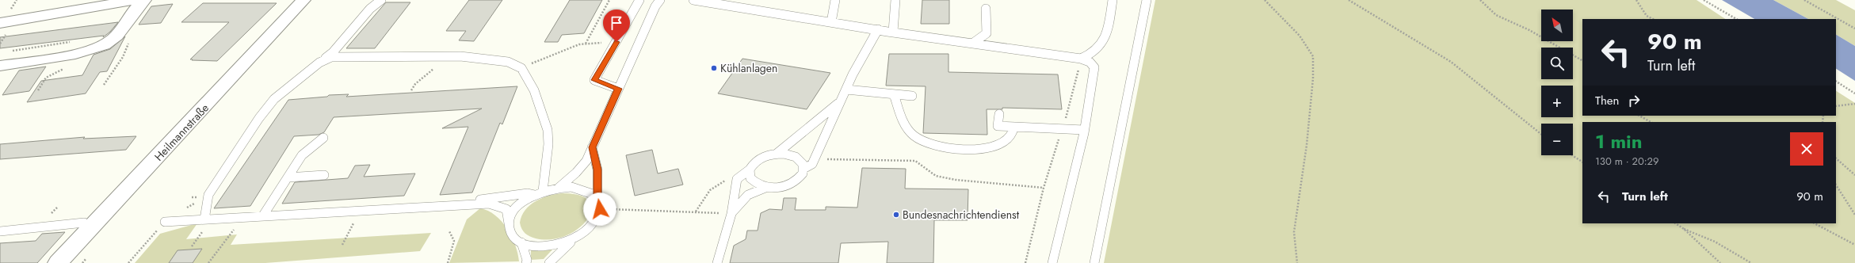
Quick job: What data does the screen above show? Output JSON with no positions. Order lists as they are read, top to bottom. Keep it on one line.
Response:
{"streets":{"street":["Heilmannstraße"]},"places":["Kühlanlagen","Bundesnachrichtendienst"],"north":"top left","page":{"map_buttons":["+","−"],"turn":["90 m","Turn left"],"then":"Then","heading":["1 min","130 m · 20:29"],"list":[{"name":"Turn left","value":"90 m"}]}}
